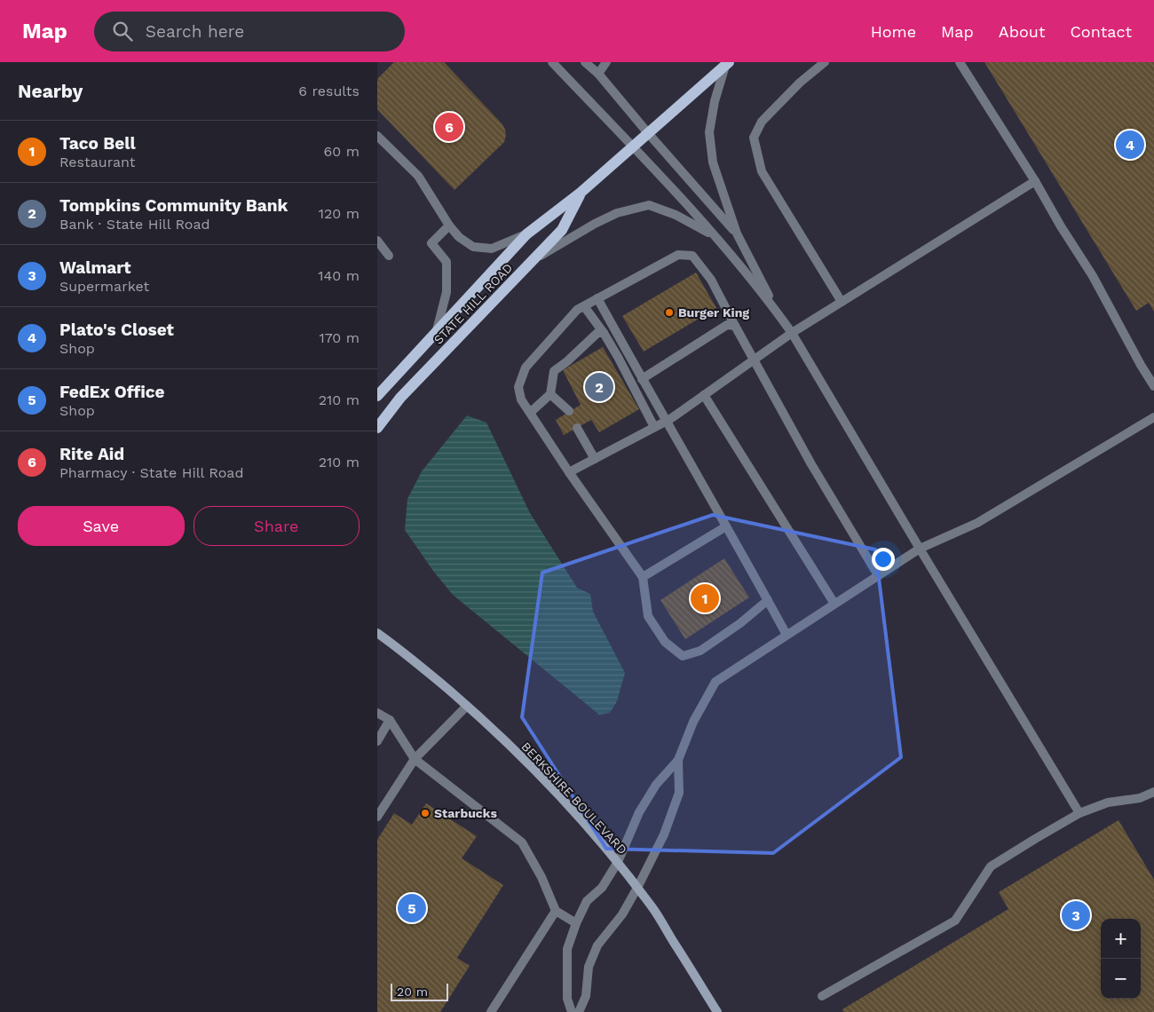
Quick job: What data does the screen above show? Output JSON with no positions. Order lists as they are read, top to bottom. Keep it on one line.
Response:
{"streets":{"main road":["STATE HILL ROAD","BERKSHIRE BOULEVARD"]},"places":["Burger King","Starbucks"],"scale_bar":"20 m","page":{"header":"Map","search":"Search here","nav":["Home","Map","About","Contact"],"heading":["Nearby","6 results"],"pins":["6","4","2","1","5","3"],"list":[{"mark":"1","name":"Taco Bell","note":"Restaurant","value":"60 m"},{"mark":"2","name":"Tompkins Community Bank","note":"Bank · State Hill Road","value":"120 m"},{"mark":"3","name":"Walmart","note":"Supermarket","value":"140 m"},{"mark":"4","name":"Plato's Closet","note":"Shop","value":"170 m"},{"mark":"5","name":"FedEx Office","note":"Shop","value":"210 m"},{"mark":"6","name":"Rite Aid","note":"Pharmacy · State Hill Road","value":"210 m"}],"buttons":["Save","Share"],"map_buttons":["+","−"],"scale":"20 m"}}
